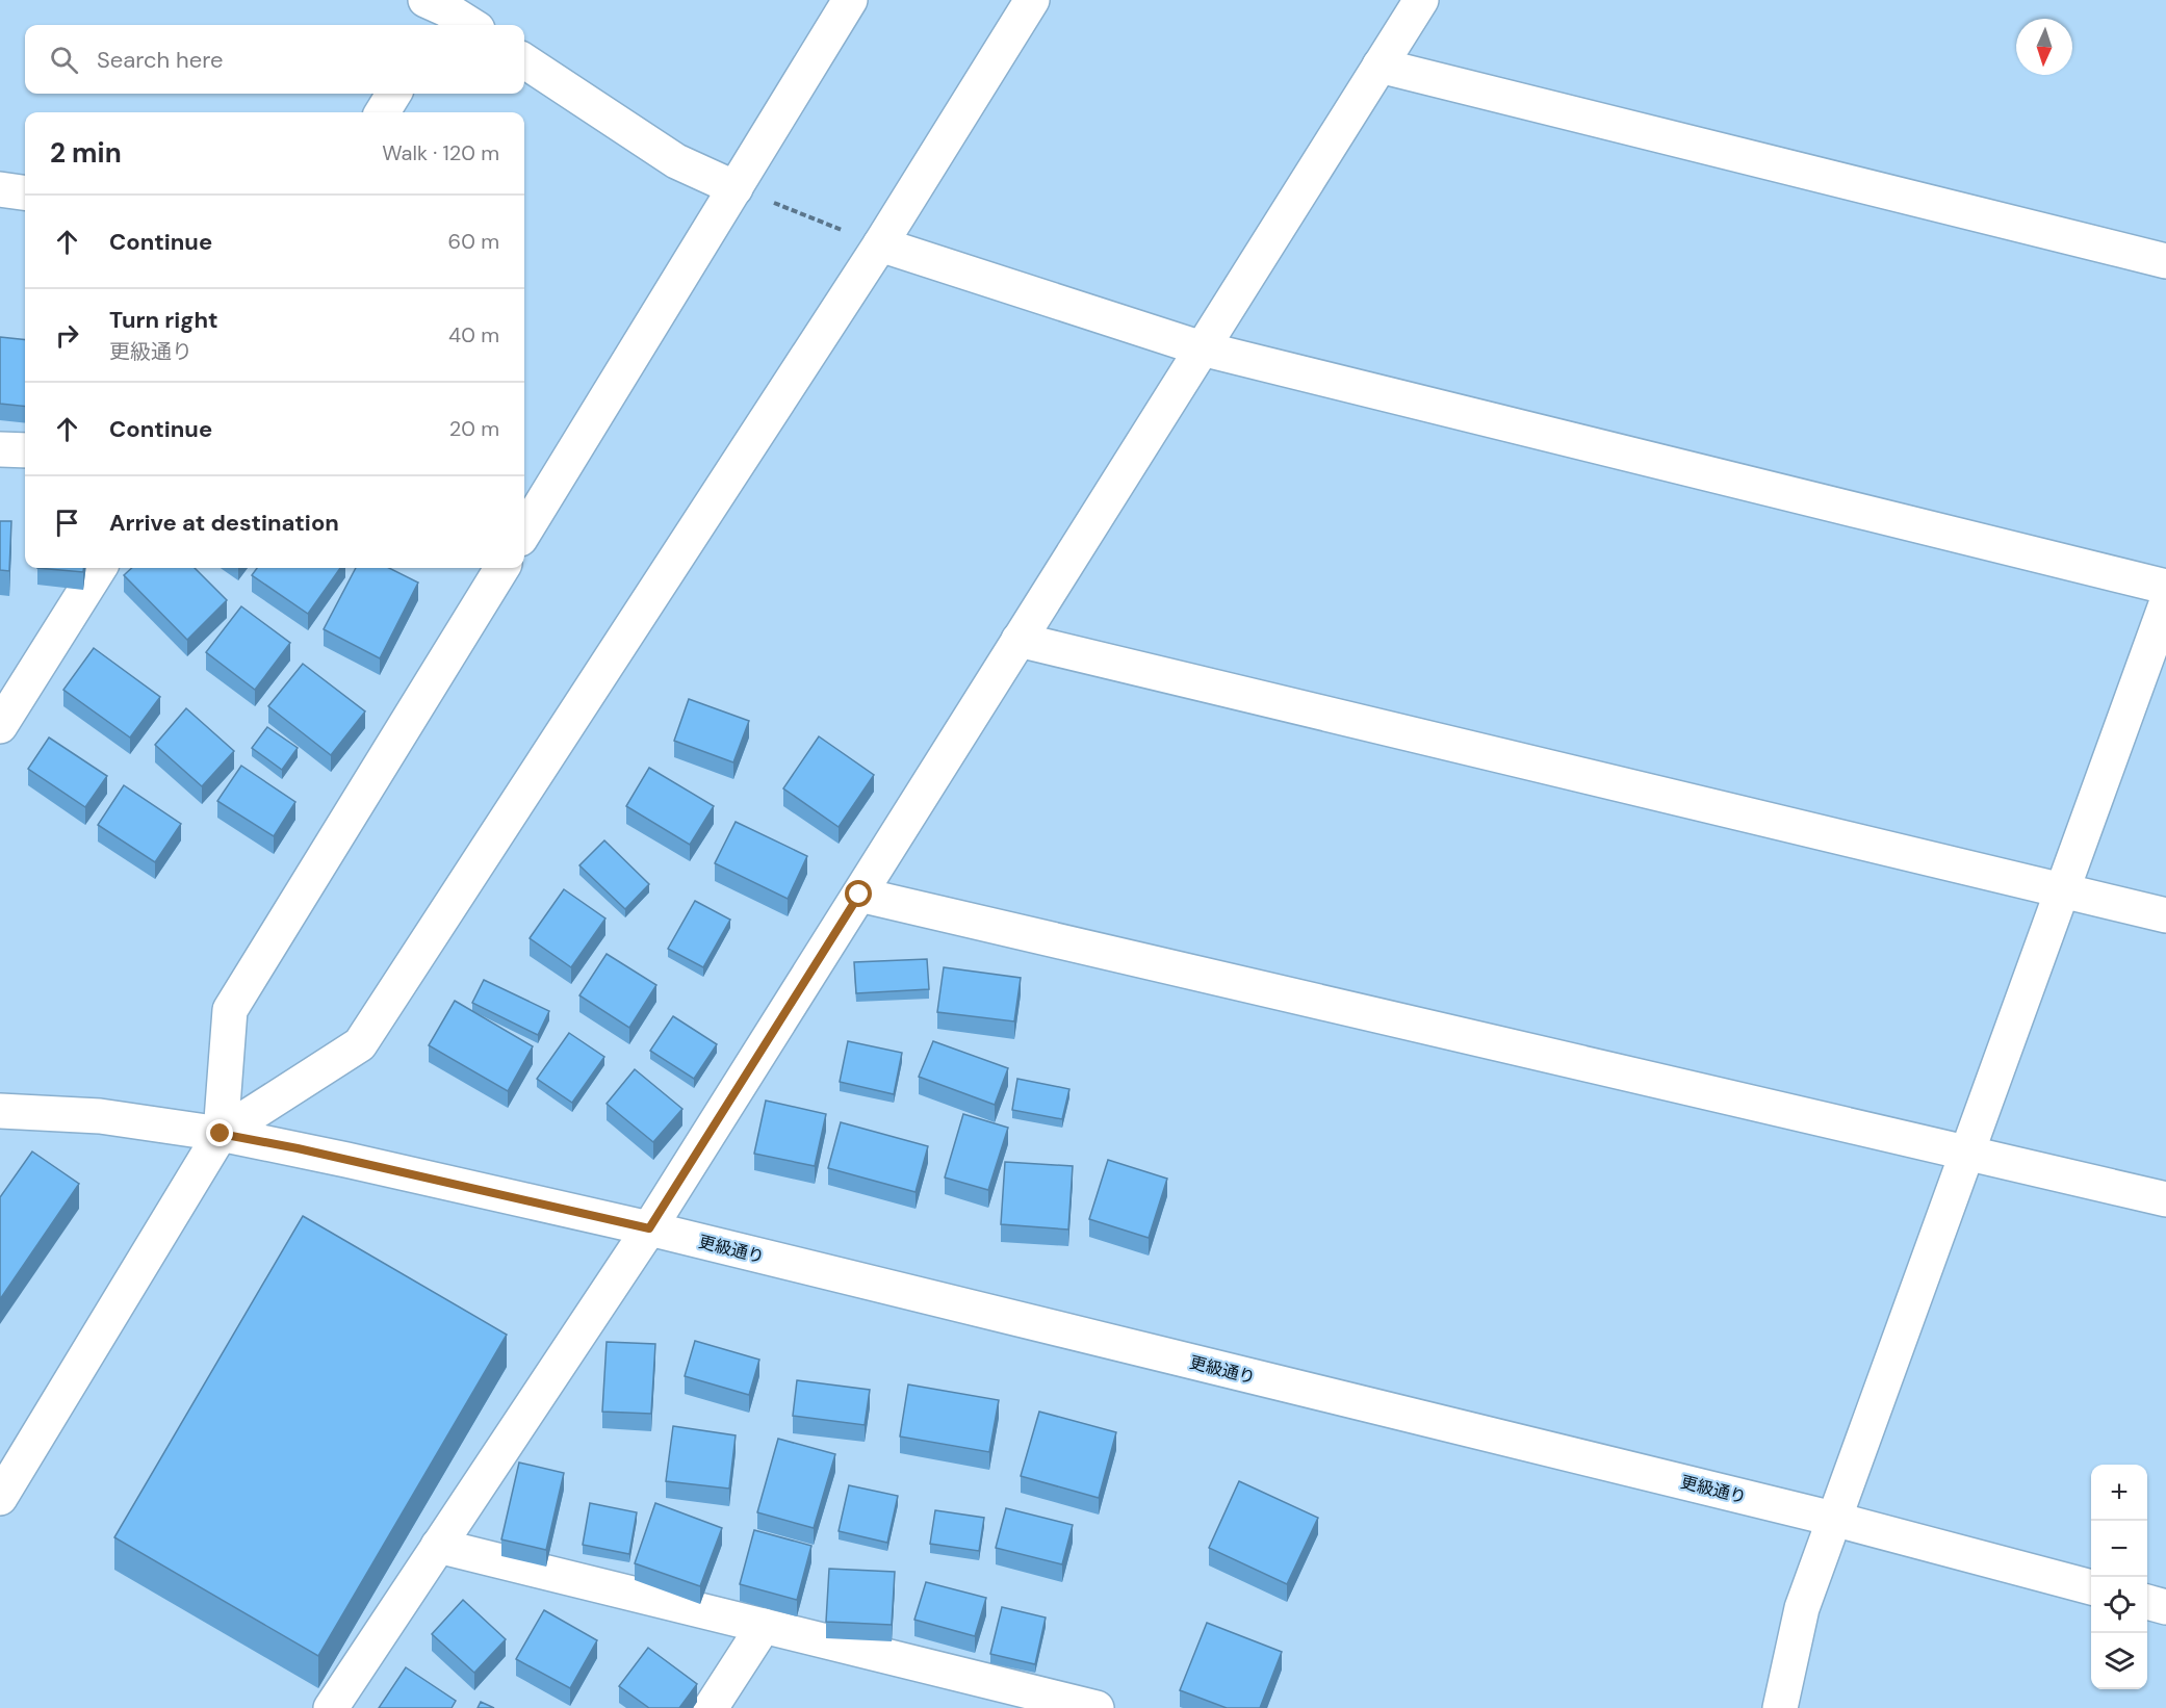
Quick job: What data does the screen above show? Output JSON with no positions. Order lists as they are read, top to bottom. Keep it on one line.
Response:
{"streets":{"street":["更級通り"]},"north":"bottom","page":{"search":"Search here","heading":["2 min","Walk · 120 m"],"list":[["Continue","60 m"],["Turn right","更級通り","40 m"],["Continue","20 m"],"Arrive at destination"],"map_buttons":["+","−"]}}
